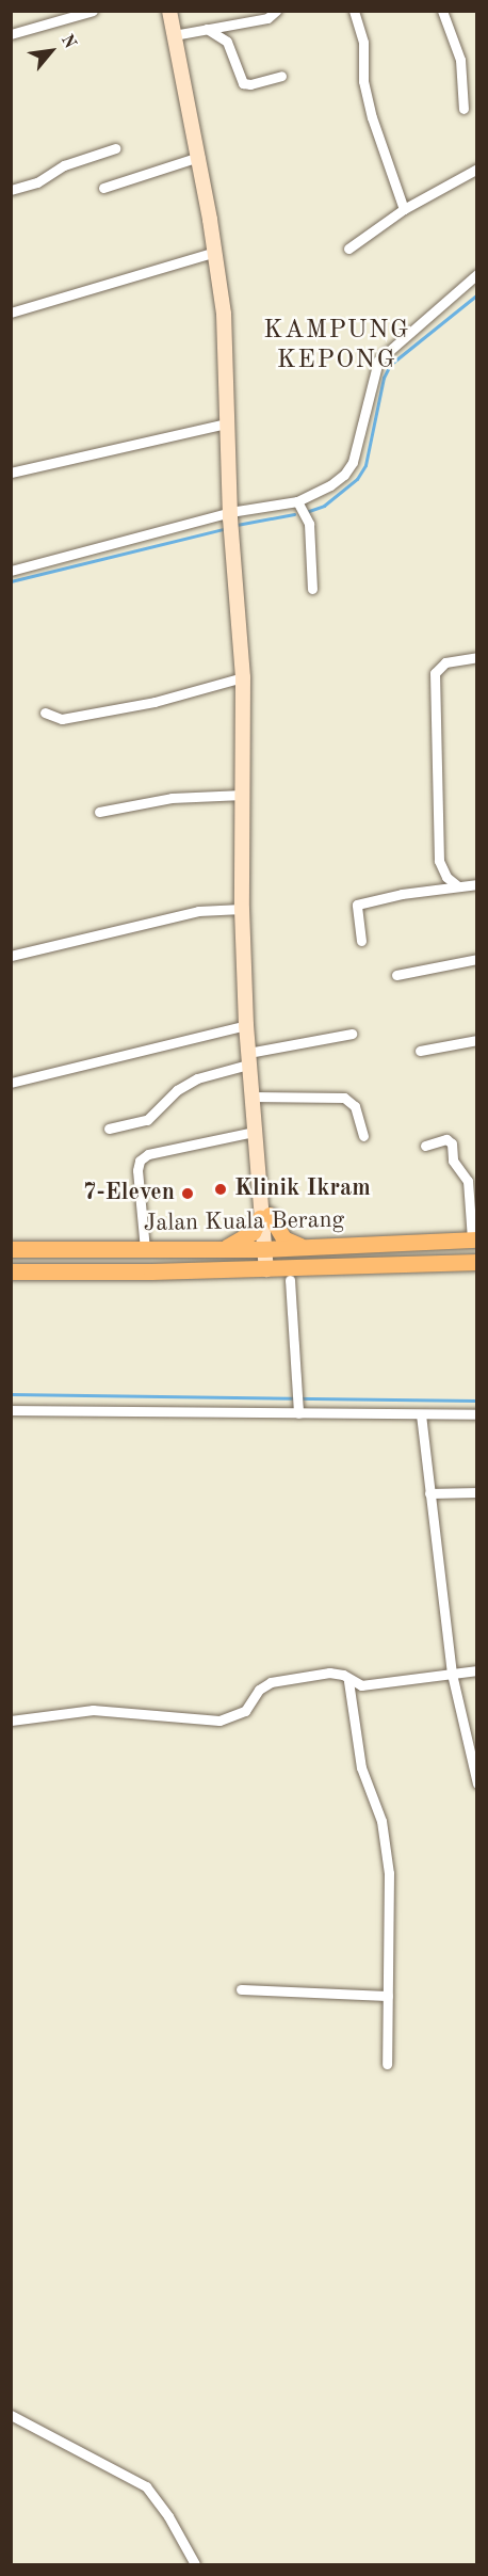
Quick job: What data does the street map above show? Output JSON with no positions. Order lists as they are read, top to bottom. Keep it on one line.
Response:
{"streets":{"highway":["Jalan Kuala Berang"]},"districts":["KAMPUNG KEPONG"],"places":["Klinik Ikram","7-Eleven"],"north":"top right"}
